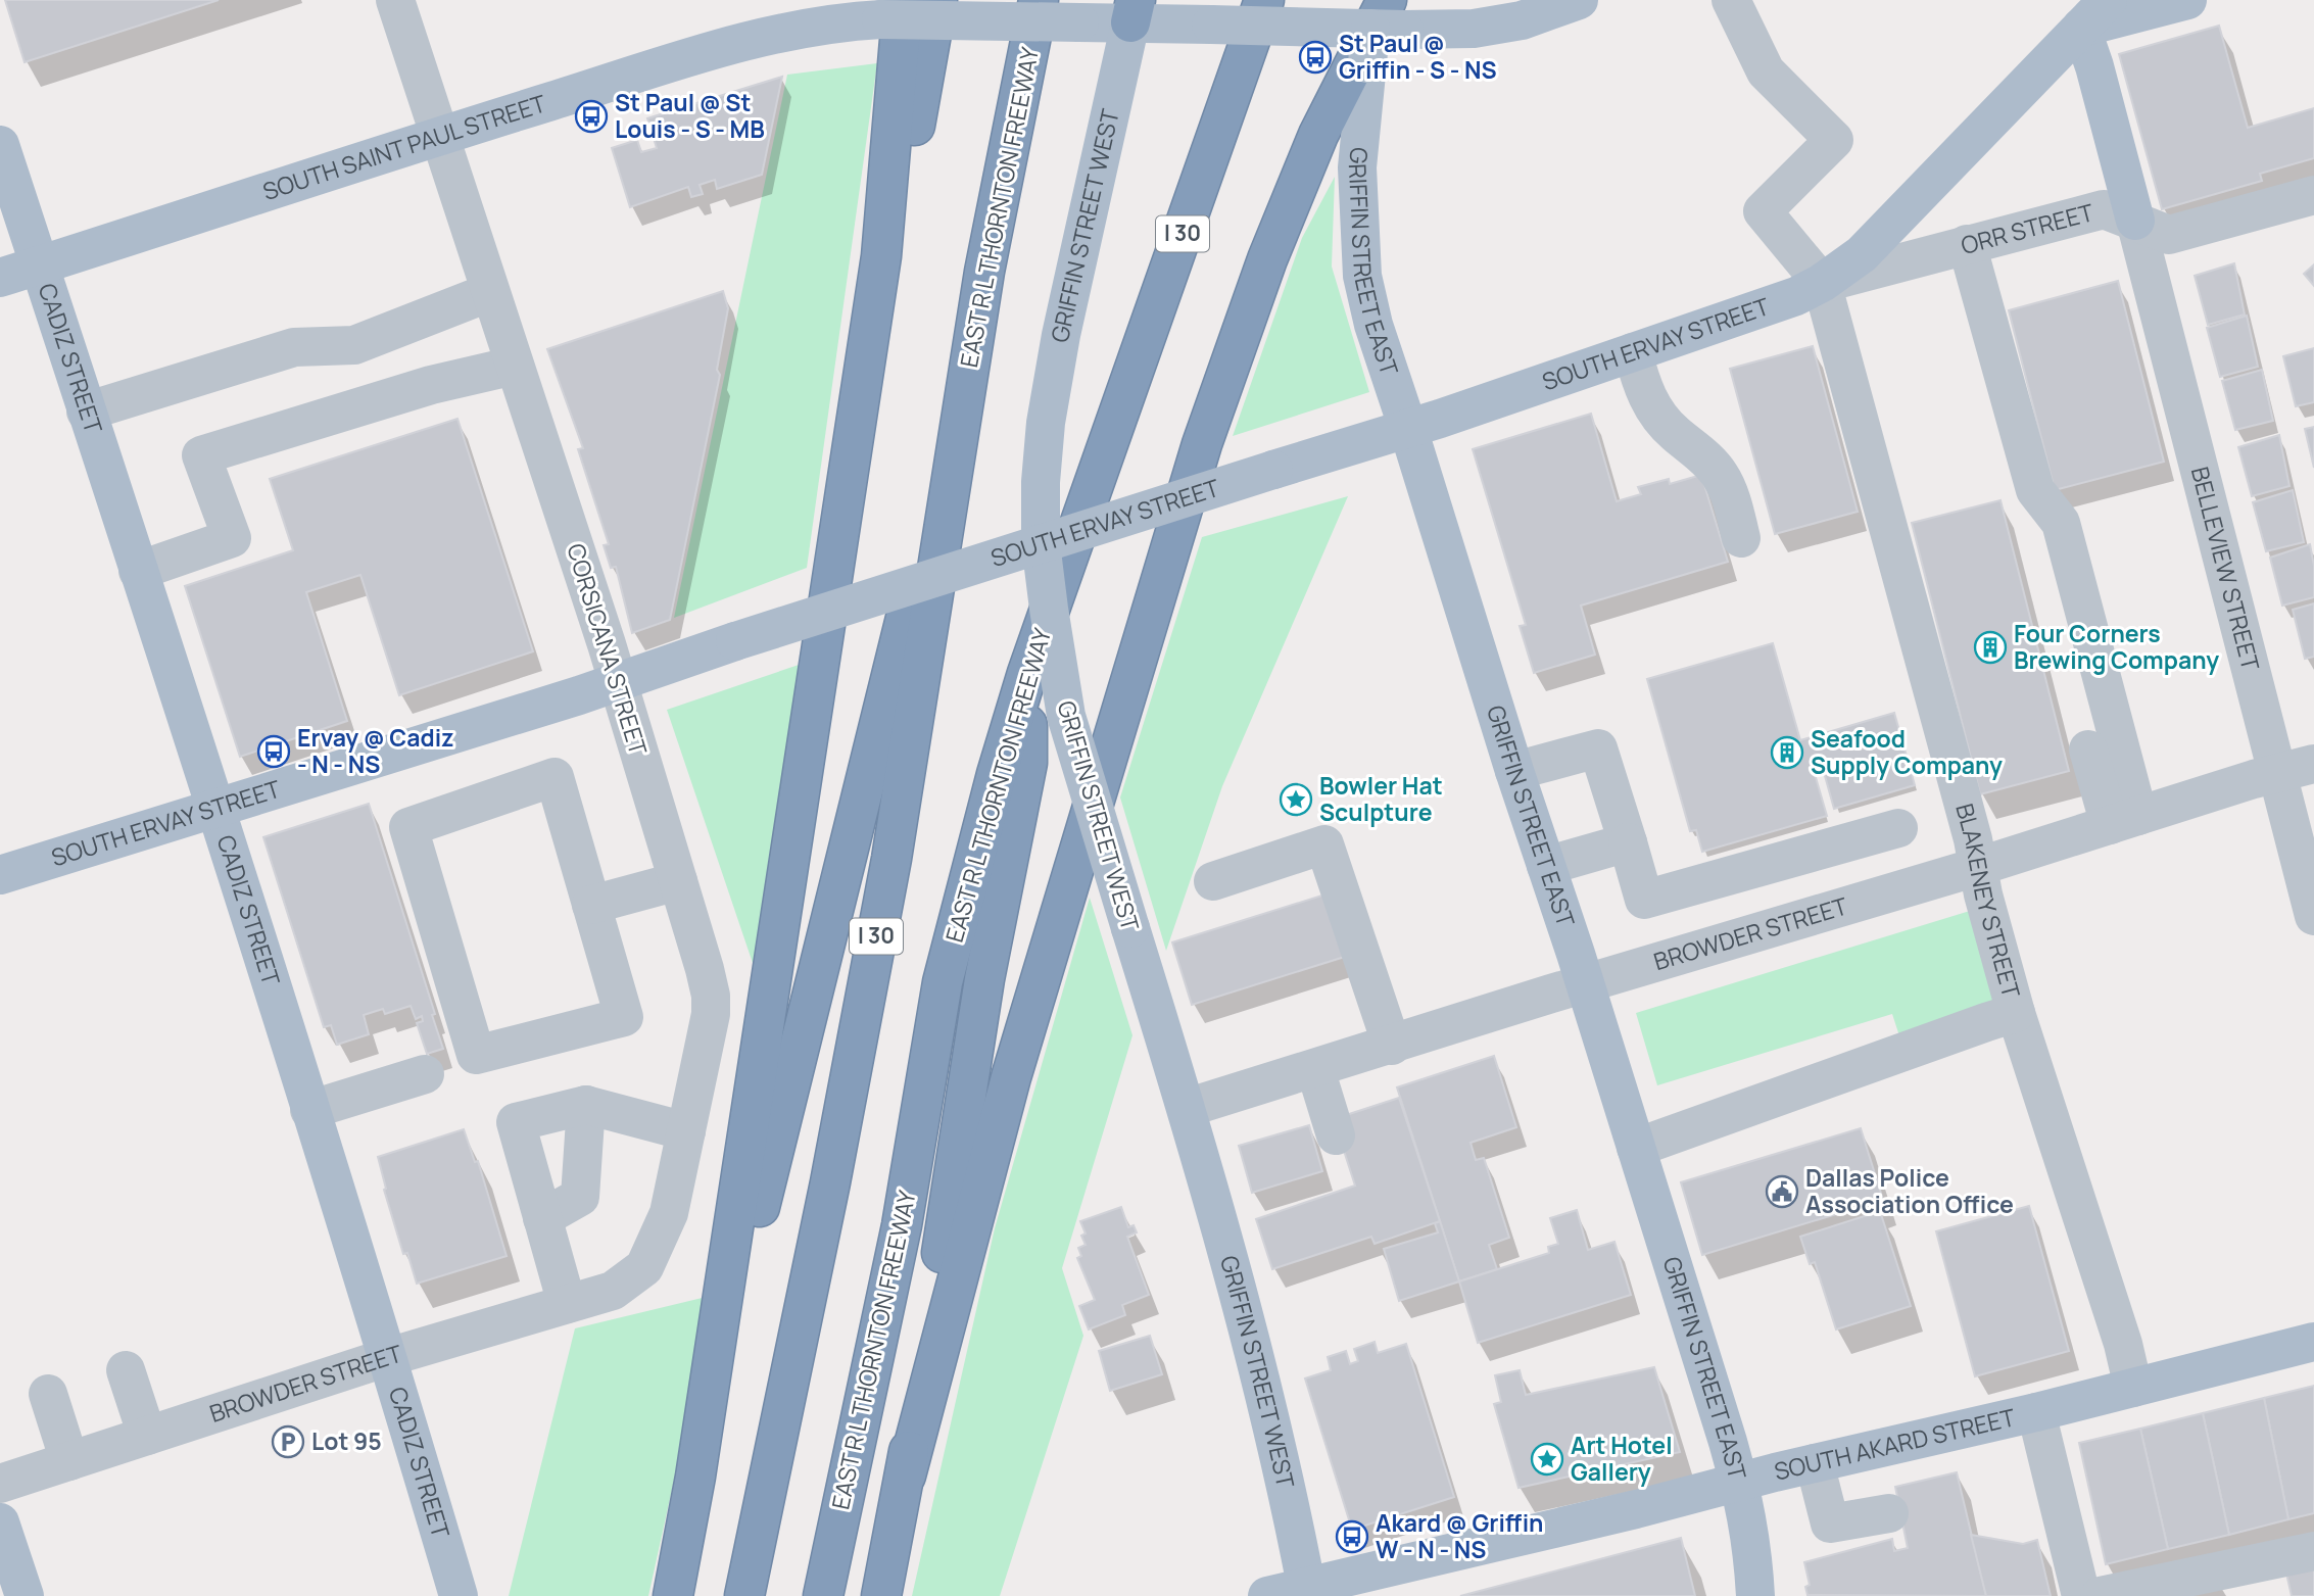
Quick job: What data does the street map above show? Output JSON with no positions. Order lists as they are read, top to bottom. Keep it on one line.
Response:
{"streets":{"highway":["EAST R L THORNTON FREEWAY","I 30"],"main road":["SOUTH SAINT PAUL STREET","GRIFFIN STREET WEST","GRIFFIN STREET EAST","SOUTH ERVAY STREET","CADIZ STREET","SOUTH AKARD STREET"],"street":["ORR STREET","BELLEVIEW STREET","CORSICANA STREET","BLAKENEY STREET","BROWDER STREET"]},"crossings":[["SOUTH SAINT PAUL STREET","GRIFFIN STREET WEST"],["SOUTH SAINT PAUL STREET","GRIFFIN STREET EAST"],["SOUTH SAINT PAUL STREET","CADIZ STREET"],["SOUTH SAINT PAUL STREET","CORSICANA STREET"],["GRIFFIN STREET WEST","SOUTH ERVAY STREET"],["GRIFFIN STREET WEST","BROWDER STREET"],["GRIFFIN STREET WEST","SOUTH AKARD STREET"],["ORR STREET","SOUTH ERVAY STREET"],["ORR STREET","BELLEVIEW STREET"],["ORR STREET","BLAKENEY STREET"],["GRIFFIN STREET EAST","SOUTH ERVAY STREET"],["GRIFFIN STREET EAST","BROWDER STREET"],["GRIFFIN STREET EAST","SOUTH AKARD STREET"],["SOUTH ERVAY STREET","CADIZ STREET"],["SOUTH ERVAY STREET","CORSICANA STREET"],["SOUTH ERVAY STREET","BLAKENEY STREET"],["CADIZ STREET","BROWDER STREET"],["BELLEVIEW STREET","BROWDER STREET"],["CORSICANA STREET","BROWDER STREET"],["BLAKENEY STREET","BROWDER STREET"],["BLAKENEY STREET","SOUTH AKARD STREET"]],"places":{"bus stop":["St Paul @ Griffin - S - NS","St Paul @ St Louis - S - MB","Ervay @ Cadiz - N - NS","Akard @ Griffin W - N - NS"],"building":["Four Corners Brewing Company","Seafood Supply Company"],"place":["Bowler Hat Sculpture","Art Hotel Gallery"],"public building":["Dallas Police Association Office"],"parking":["Lot 95"]}}
